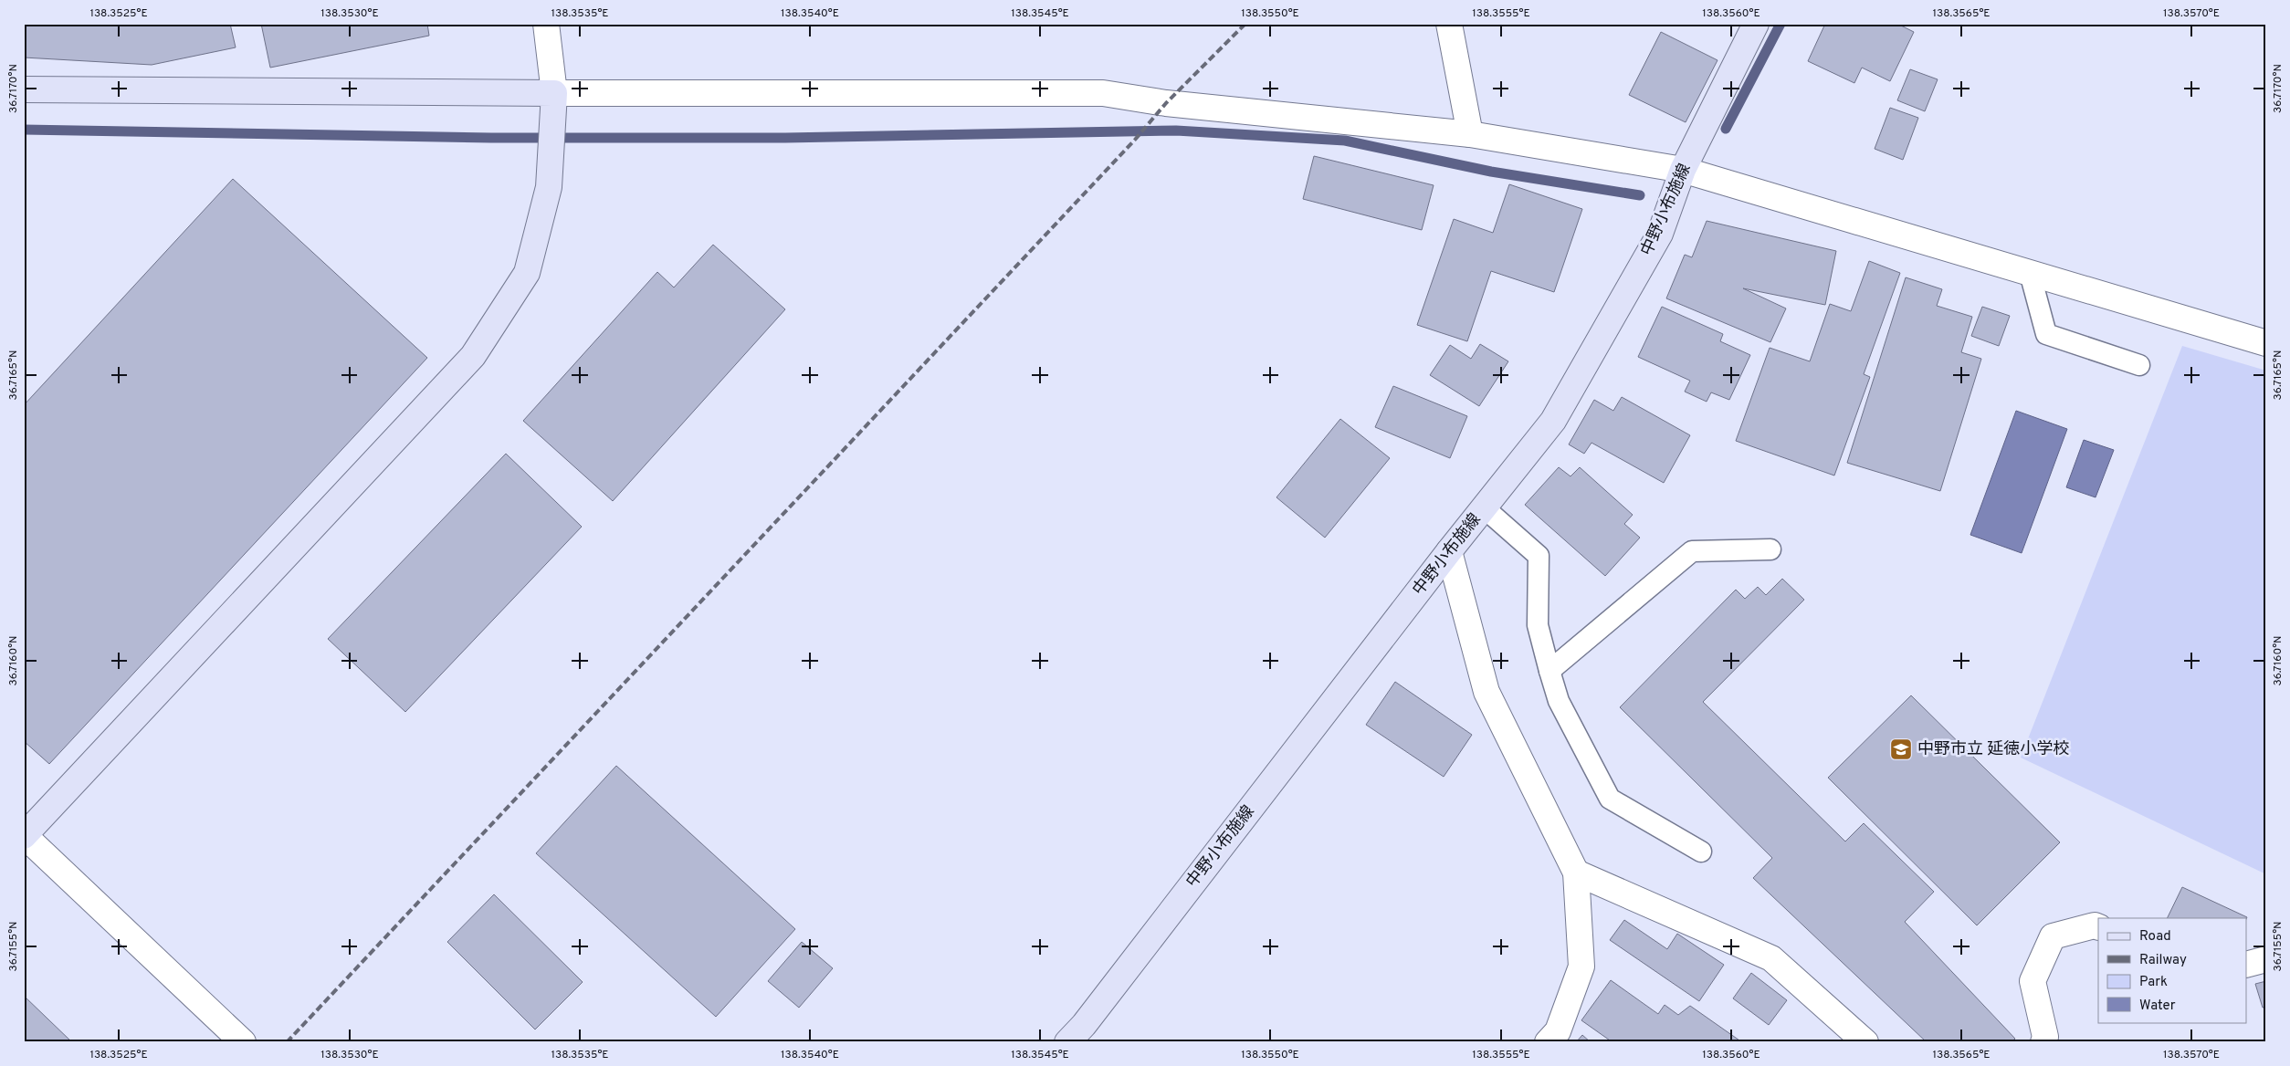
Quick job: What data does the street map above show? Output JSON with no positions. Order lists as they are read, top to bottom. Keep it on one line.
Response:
{"streets":{"street":["中野小布施線"]},"places":{"school or university":["中野市立 延徳小学校"]},"legend":["Road","Railway","Park","Water"],"coordinates":["138.3525°E","138.3530°E","138.3535°E","138.3540°E","138.3545°E","138.3550°E","138.3555°E","138.3560°E","138.3565°E","138.3570°E","36.7170°N","36.7165°N","36.7160°N","36.7155°N"]}
